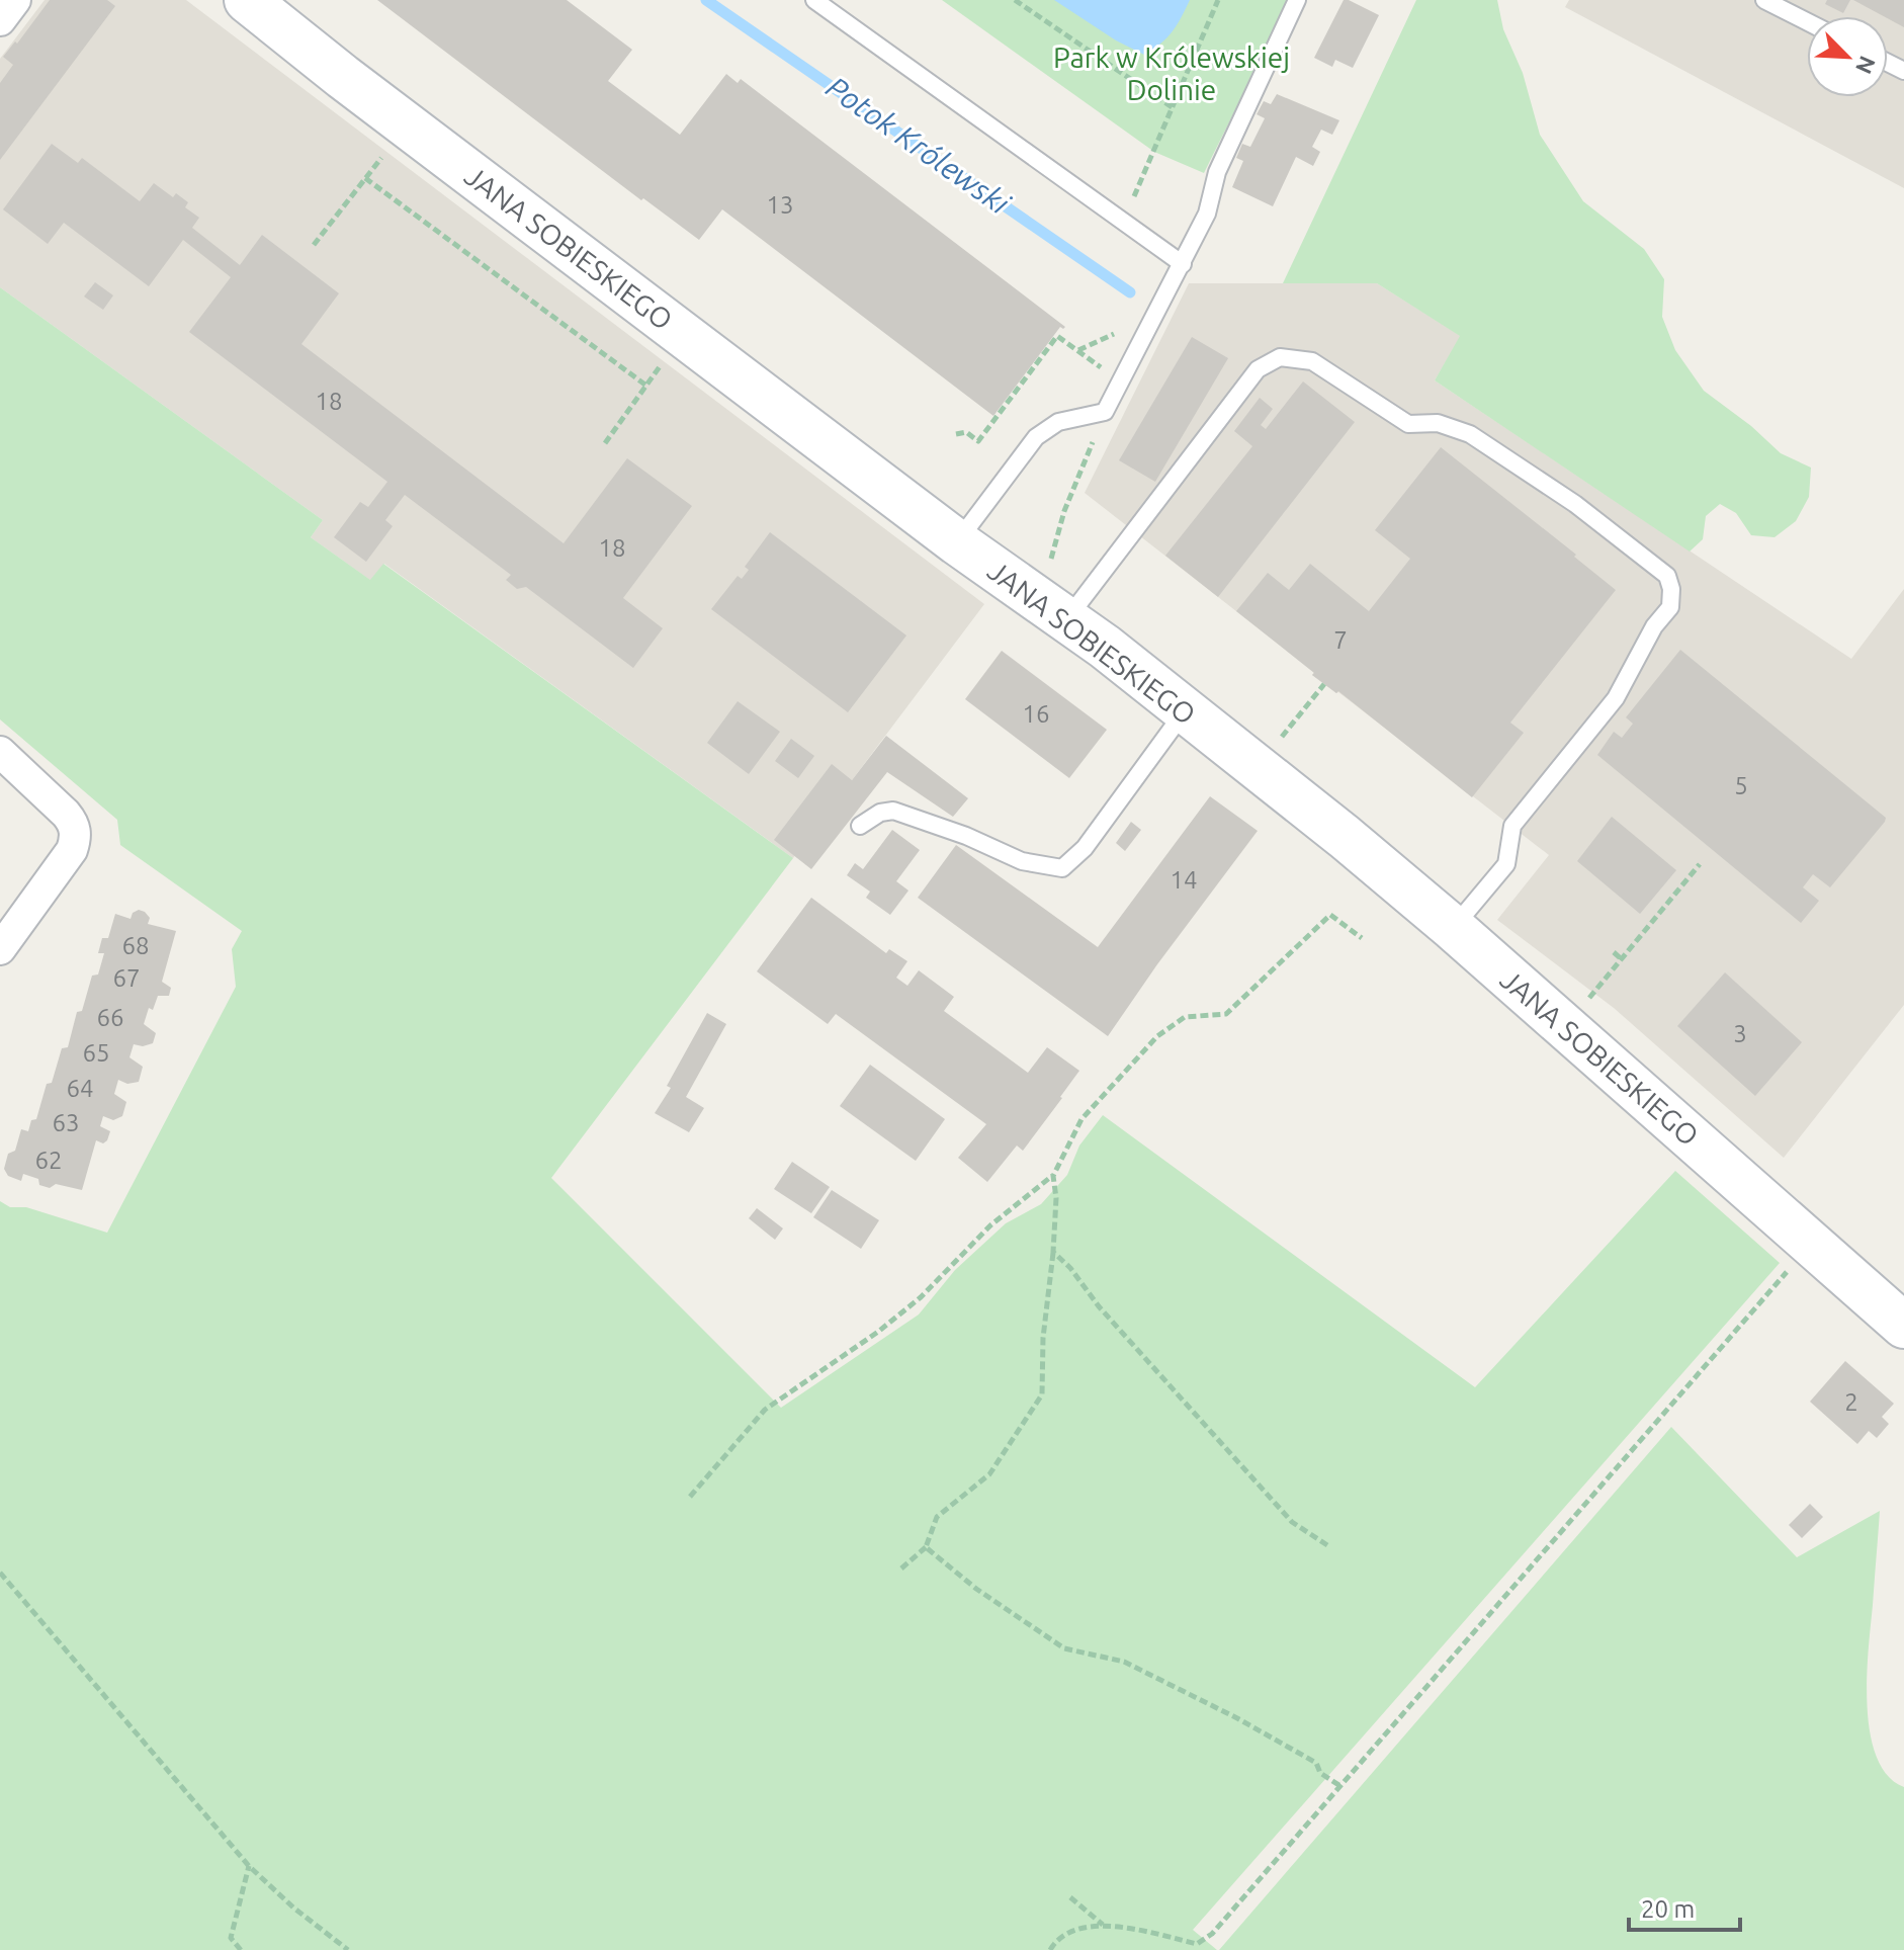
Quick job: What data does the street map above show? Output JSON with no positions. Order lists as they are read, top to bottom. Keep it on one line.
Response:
{"streets":{"main road":["JANA SOBIESKIEGO"]},"water":["Potok Królewski"],"parks":["Park w Królewskiej Dolinie"],"house_numbers":["13","18","18","7","16","5","14","68","67","66","3","65","64","63","62","2"],"scale_bar":"20 m","north":"bottom right"}
